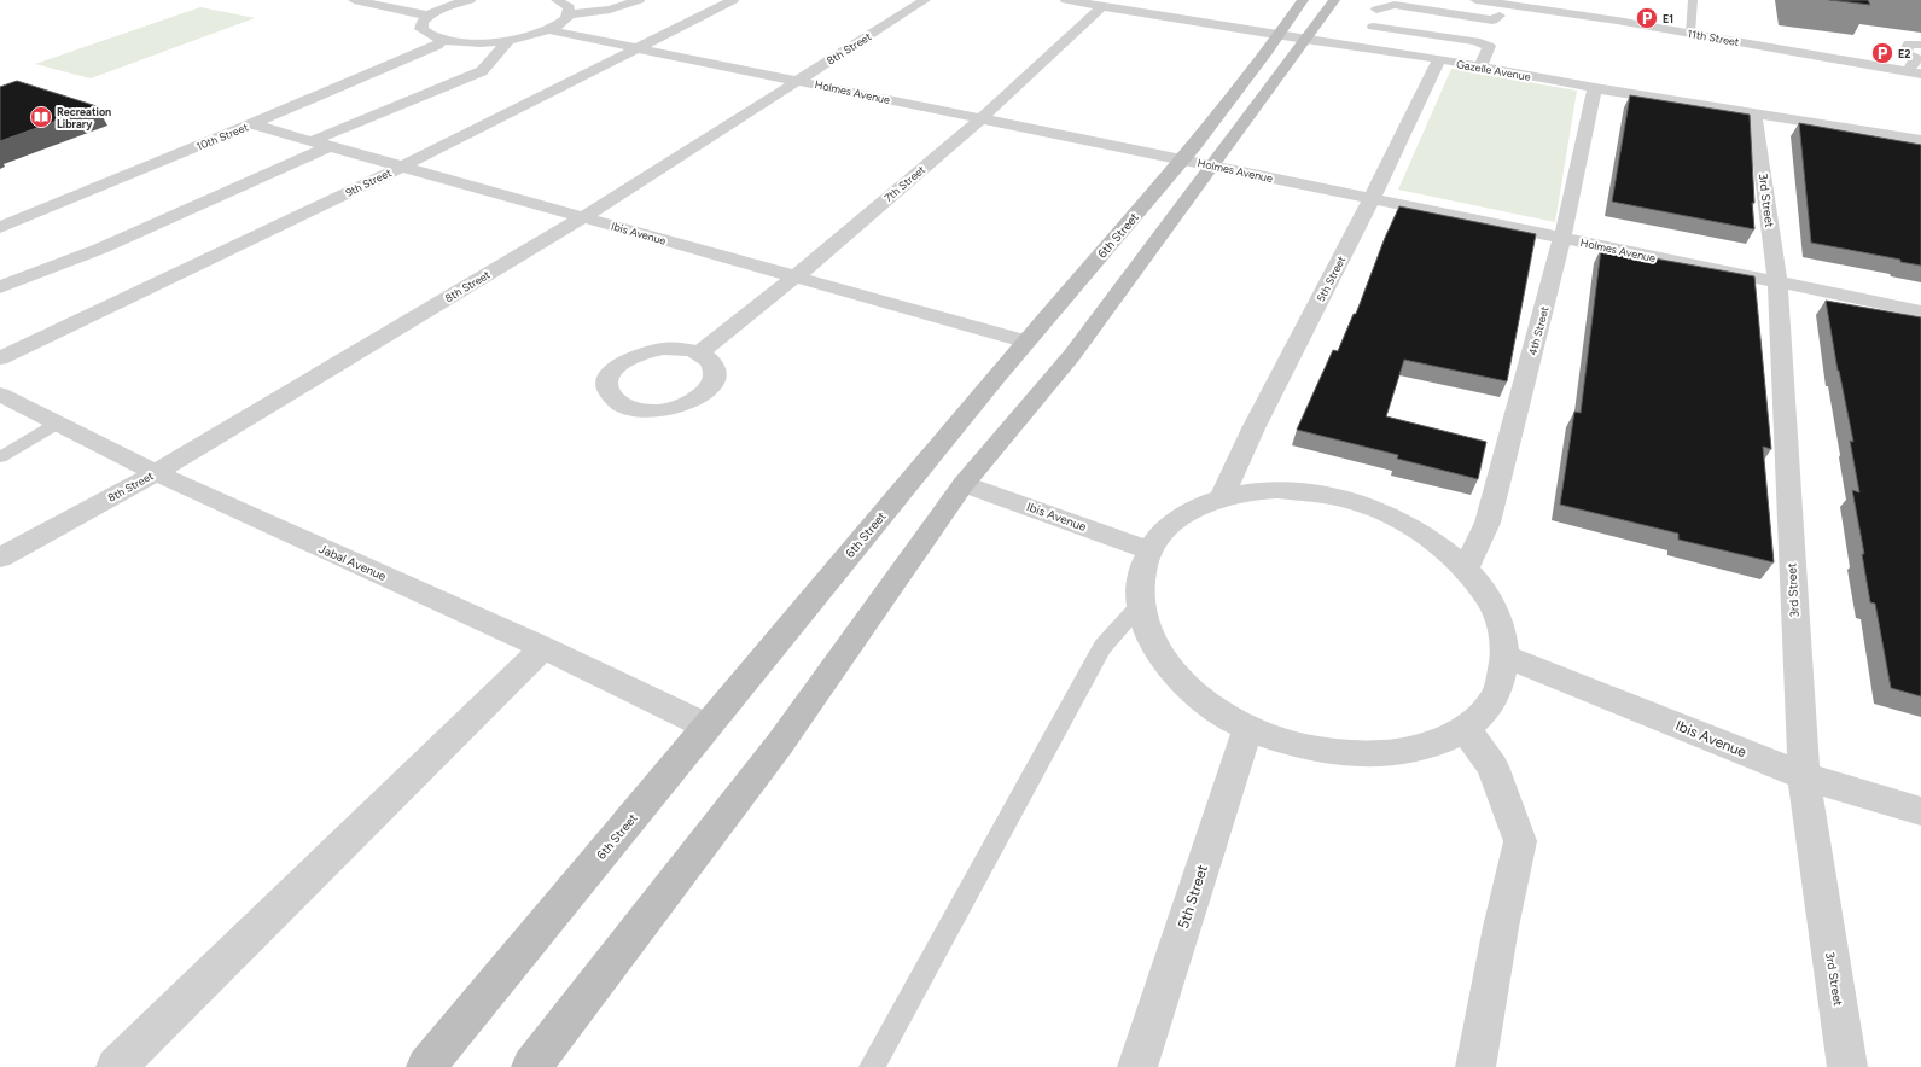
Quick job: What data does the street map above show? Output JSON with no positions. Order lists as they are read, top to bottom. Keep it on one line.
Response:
{"streets":{"main road":["6th Street"],"street":["11th Street","8th Street","Gazelle Avenue","Holmes Avenue","10th Street","9th Street","7th Street","3rd Street","Ibis Avenue","5th Street","4th Street","Jabal Avenue"]},"crossings":[["8th Street","Holmes Avenue"],["8th Street","Ibis Avenue"],["8th Street","Jabal Avenue"],["Gazelle Avenue","7th Street"],["Gazelle Avenue","3rd Street"],["Gazelle Avenue","6th Street"],["Gazelle Avenue","5th Street"],["Gazelle Avenue","4th Street"],["Holmes Avenue","9th Street"],["Holmes Avenue","7th Street"],["Holmes Avenue","3rd Street"],["Holmes Avenue","6th Street"],["Holmes Avenue","5th Street"],["Holmes Avenue","4th Street"],["10th Street","Ibis Avenue"],["9th Street","Ibis Avenue"],["7th Street","Ibis Avenue"],["3rd Street","Ibis Avenue"],["Ibis Avenue","6th Street"],["6th Street","Jabal Avenue"]],"places":{"parking":["E1","E2"],"library":["Recreation Library"]}}
